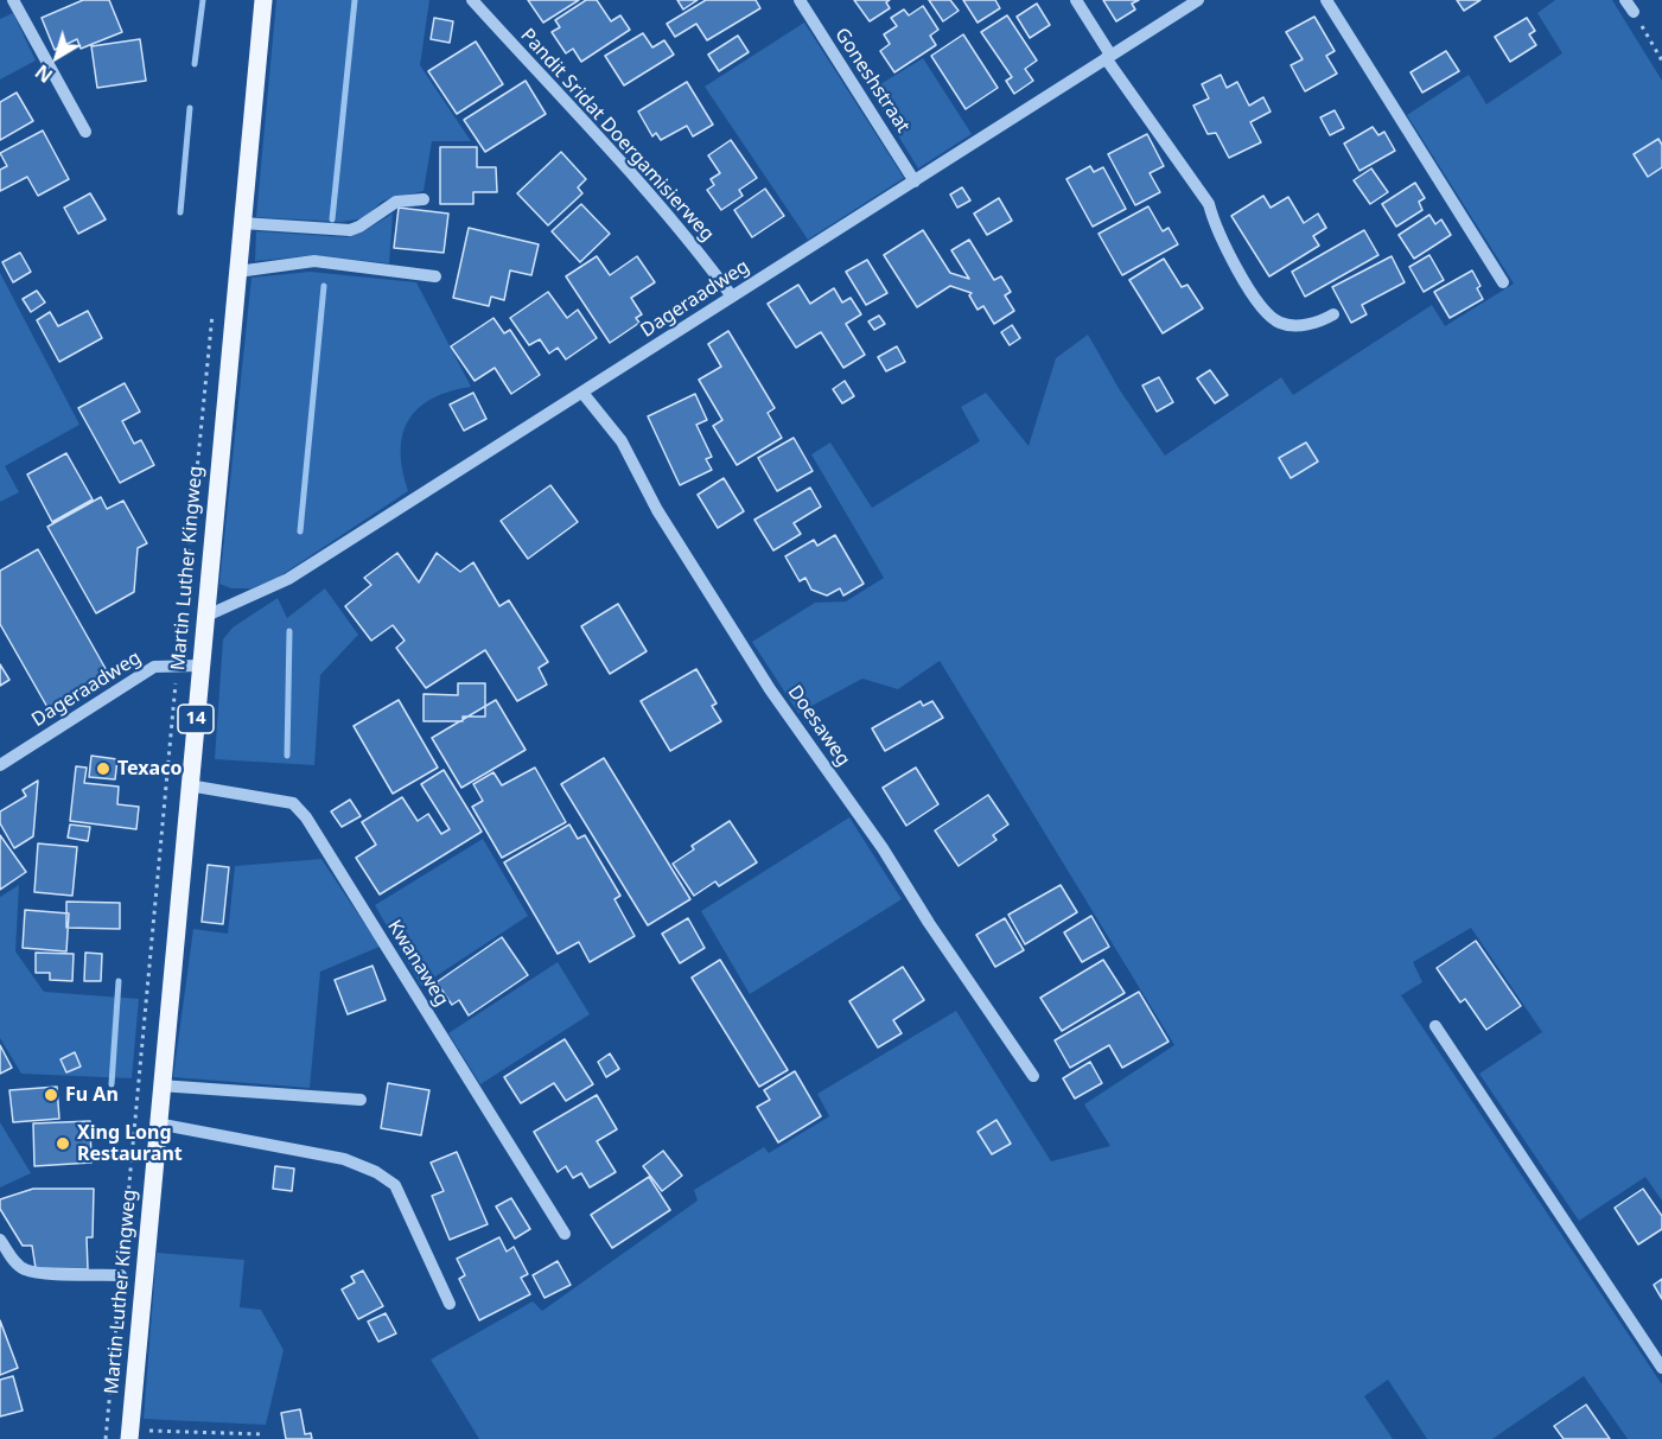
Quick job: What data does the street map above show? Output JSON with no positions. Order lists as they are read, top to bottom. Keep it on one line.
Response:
{"streets":{"main road":["Martin Luther Kingweg","14"],"street":["Goneshstraat","Pandit Sridat Doergamisierweg","Dageraadweg","Doesaweg","Kwanaweg"]},"crossings":[["Goneshstraat","Dageraadweg"],["Pandit Sridat Doergamisierweg","Dageraadweg"],["Dageraadweg","Martin Luther Kingweg"],["Dageraadweg","Doesaweg"],["Martin Luther Kingweg","Kwanaweg"]],"places":["Texaco","Fu An","Xing Long Restaurant"],"north":"bottom left"}
